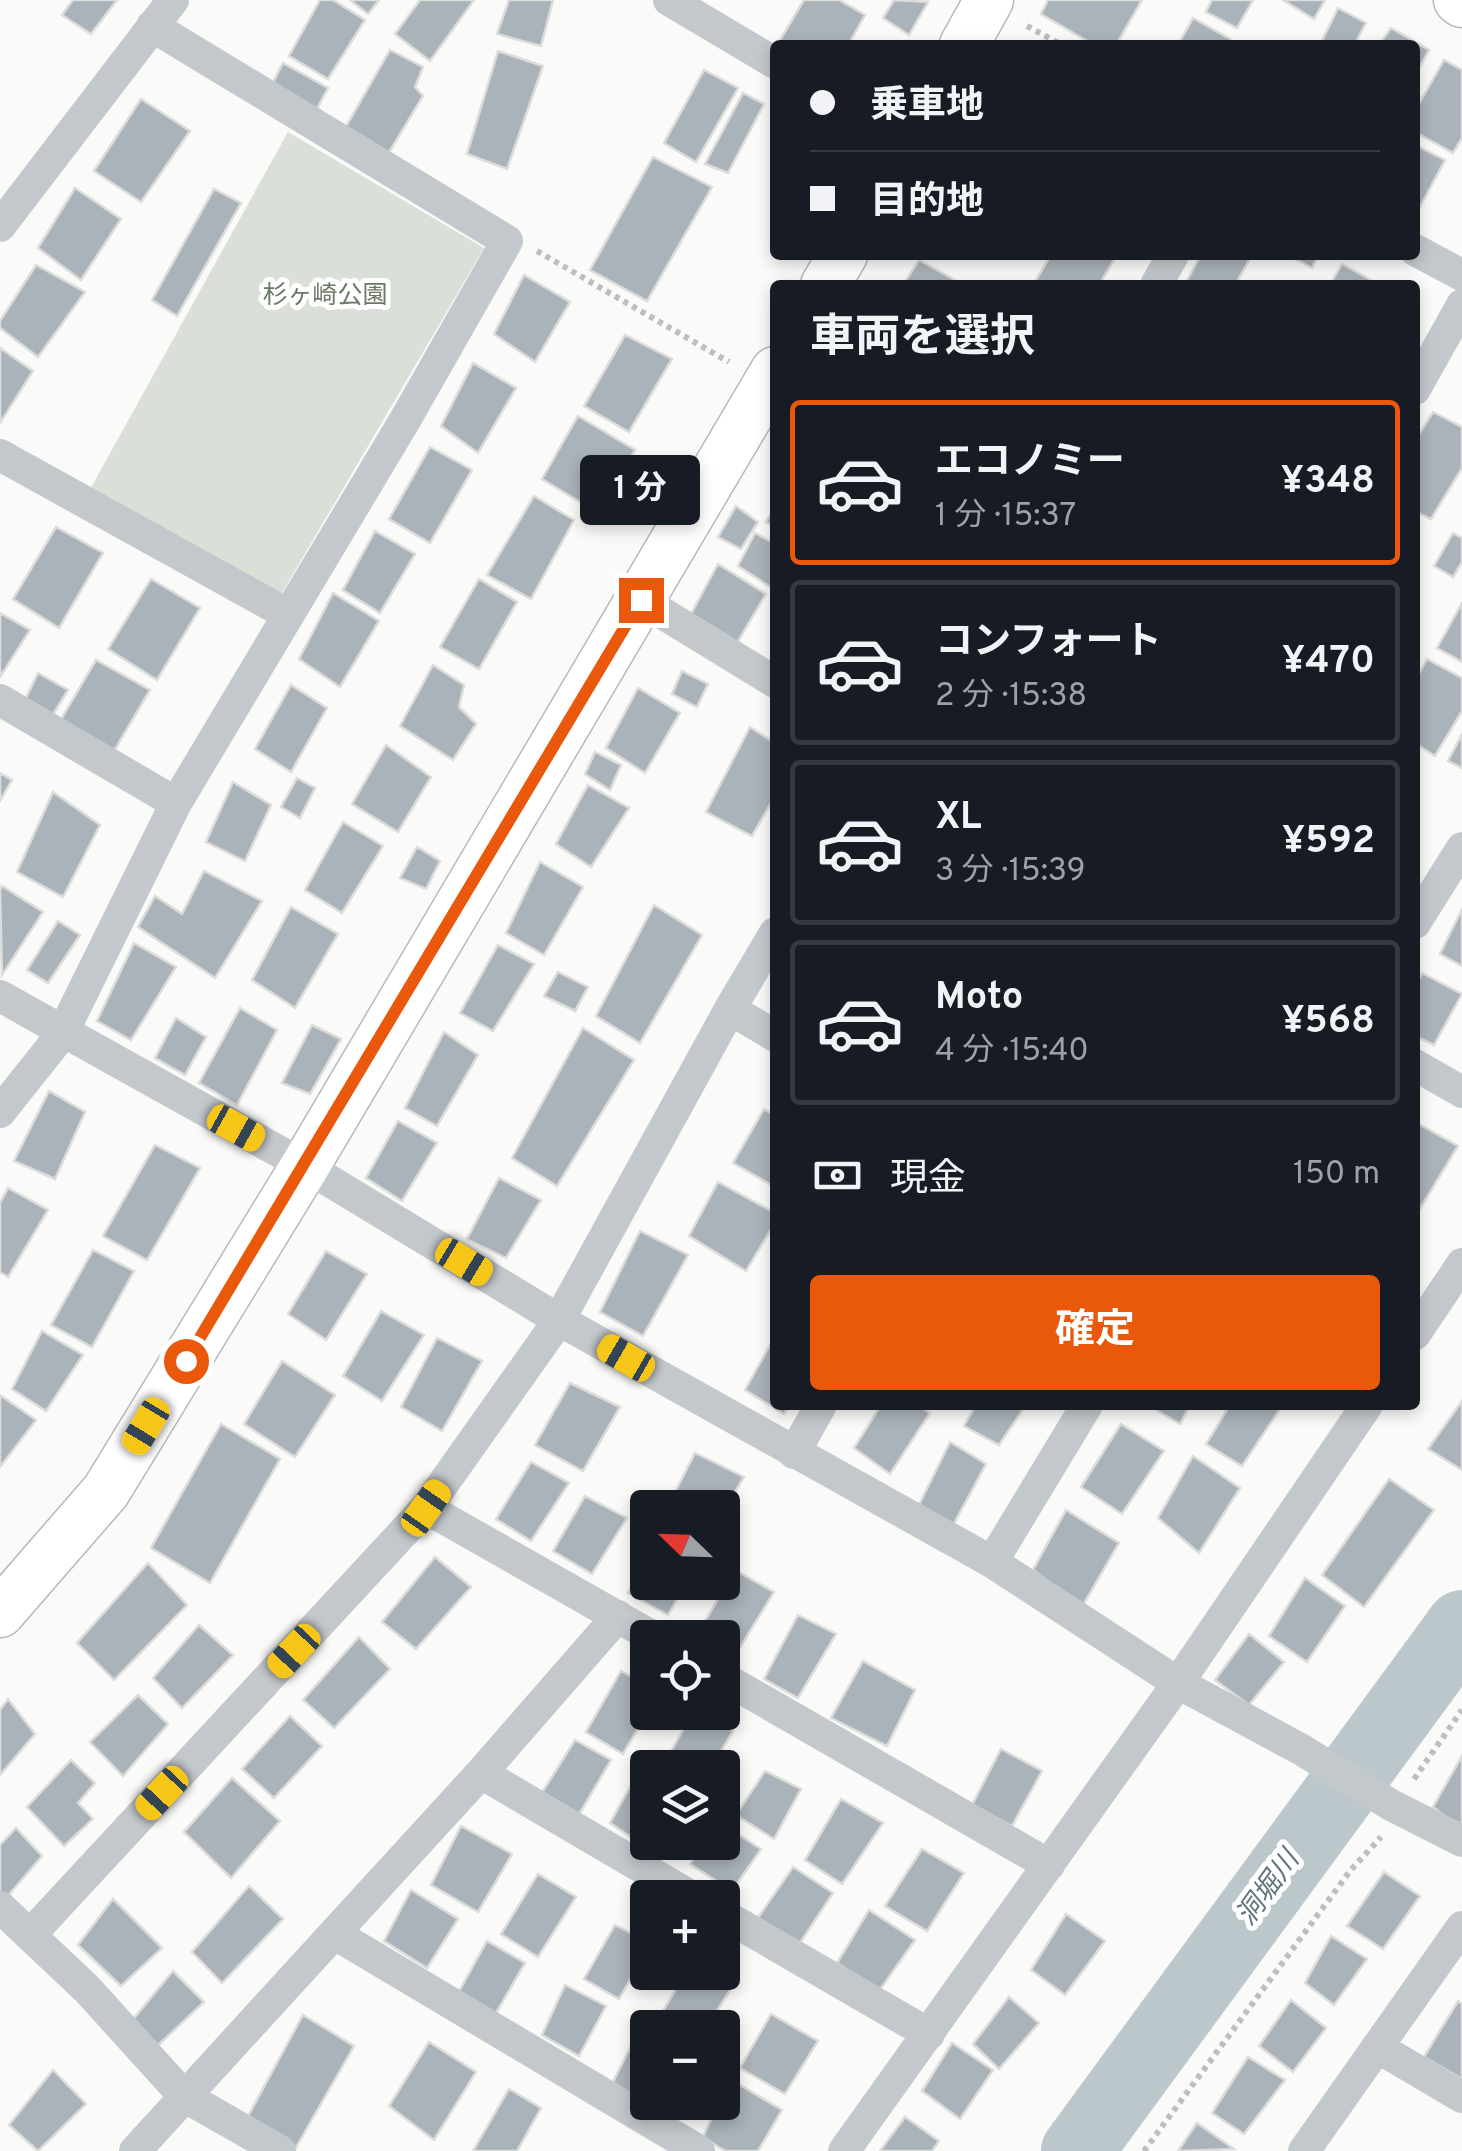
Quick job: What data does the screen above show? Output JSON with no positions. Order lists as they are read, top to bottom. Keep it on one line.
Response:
{"water":["洞堀川"],"parks":["杉ヶ崎公園"],"north":"top left","page":{"banner":["乗車地","目的地"],"heading":"車両を選択","list":[{"name":"エコノミー","note":"1 分 · 15:37","value":"¥348"},{"name":"コンフォート","note":"2 分 · 15:38","value":"¥470"},{"name":"XL","note":"3 分 · 15:39","value":"¥592"},{"name":"Moto","note":"4 分 · 15:40","value":"¥568"}],"bubble":"1 分","pay":["現金","150 m"],"buttons":"確定","map_buttons":["+","−"]}}
